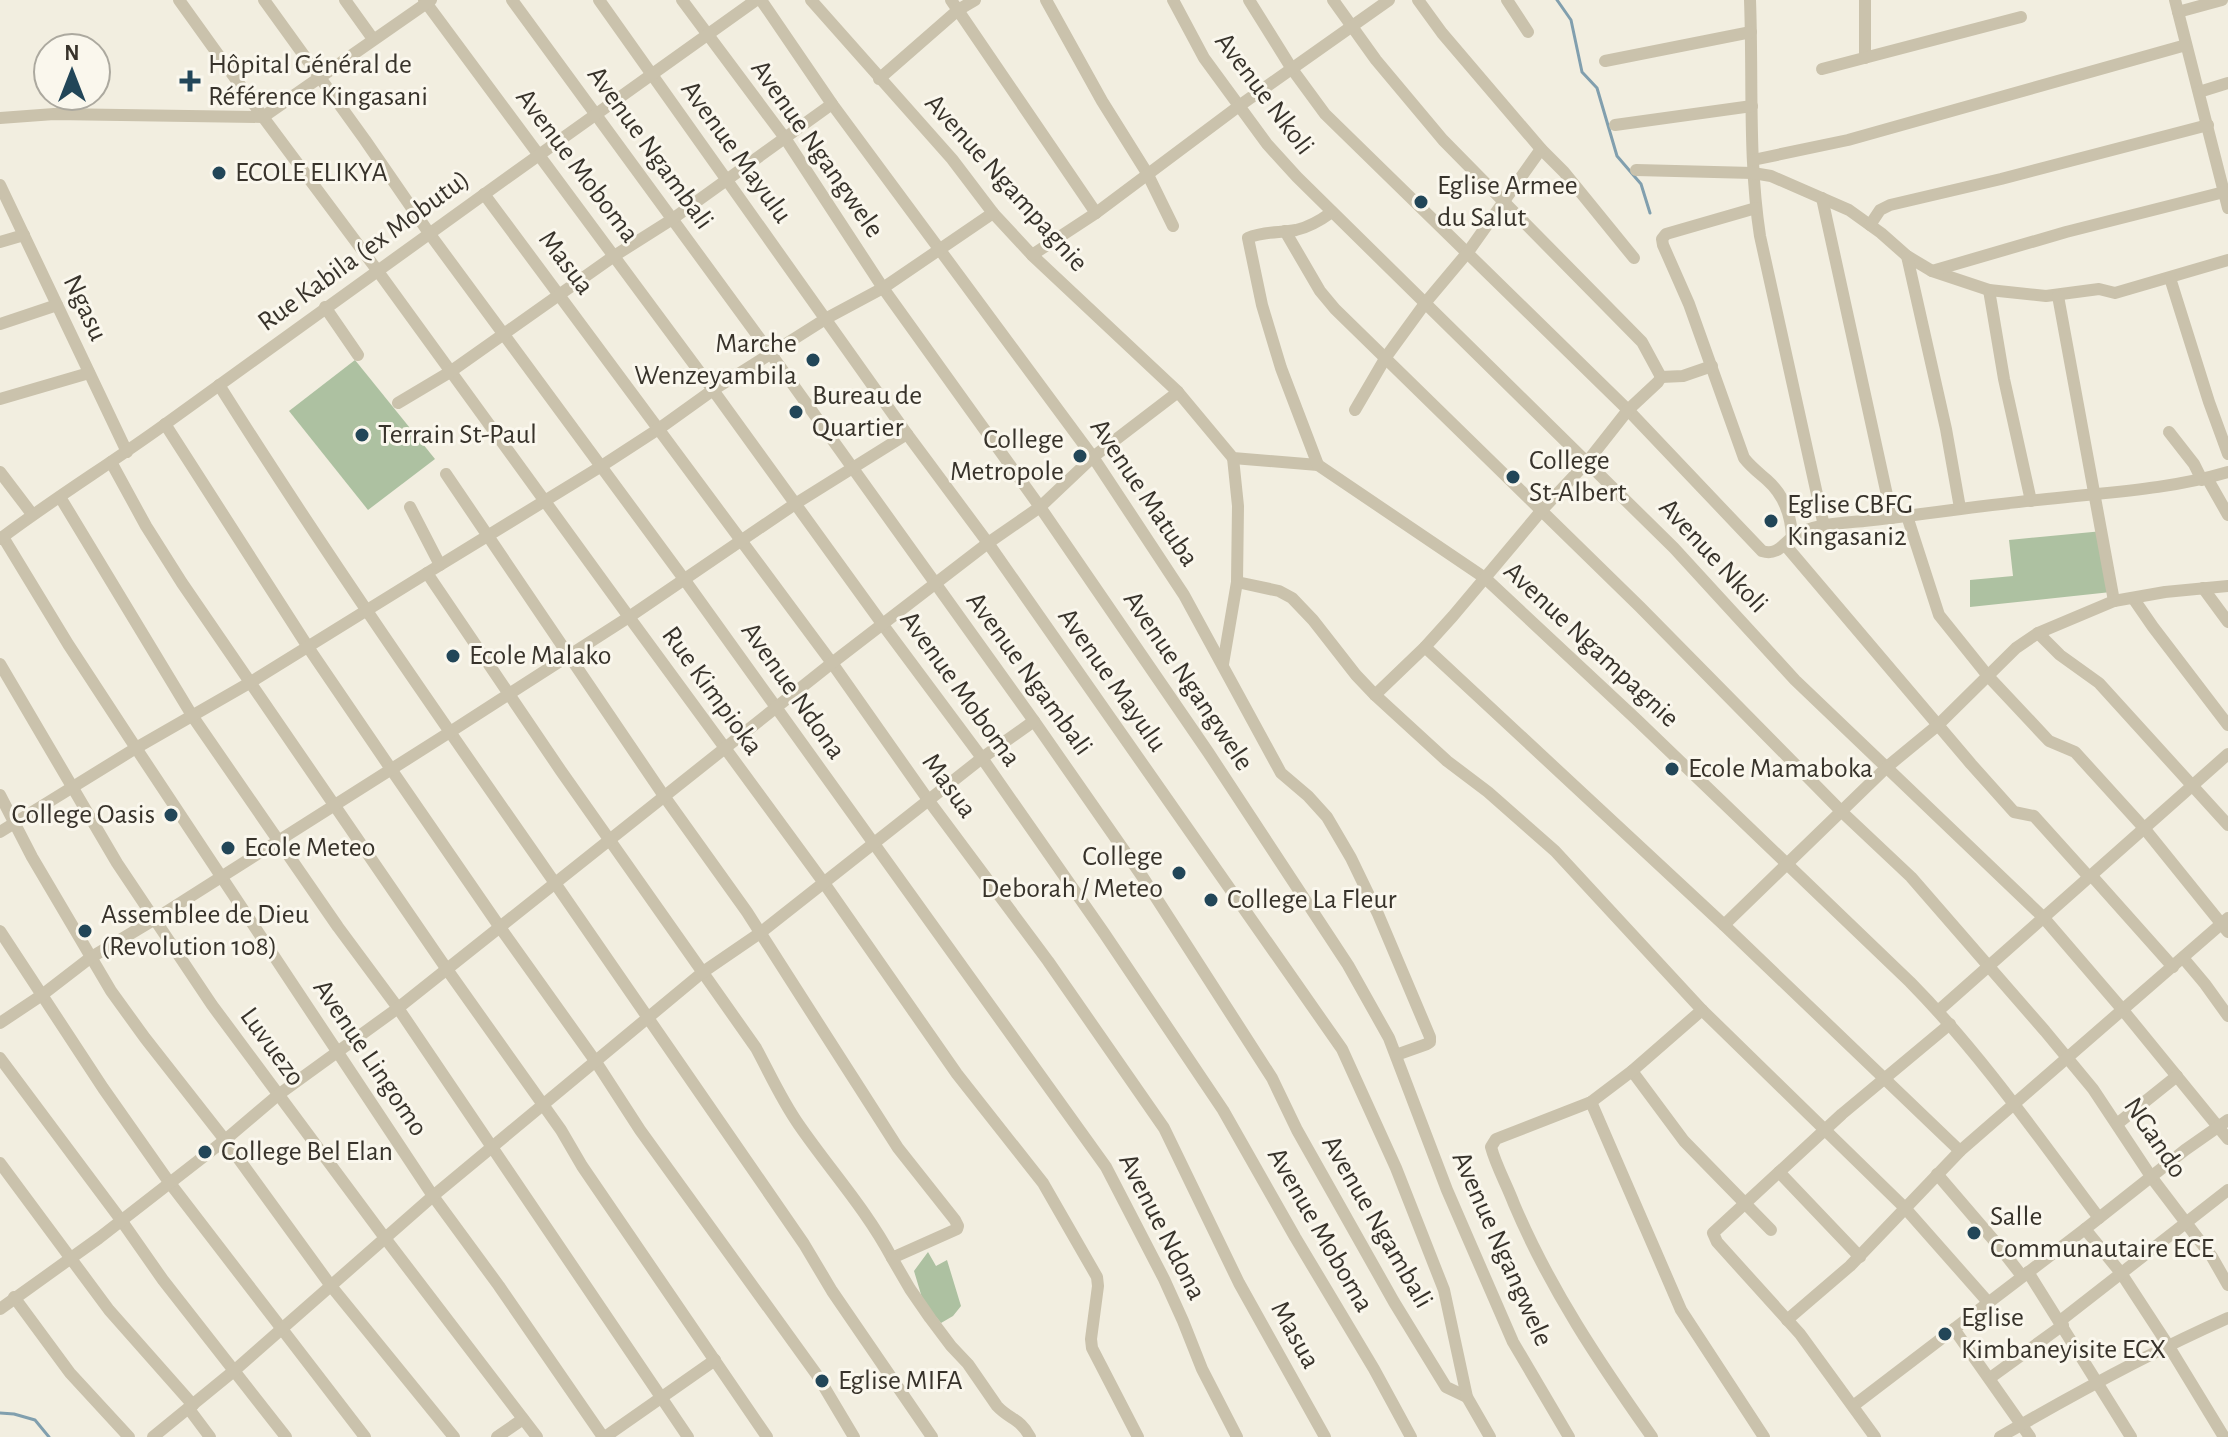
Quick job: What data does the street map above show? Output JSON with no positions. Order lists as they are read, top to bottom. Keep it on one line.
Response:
{"streets":{"street":["Avenue Nkoli","Avenue Ngambali","Avenue Ngangwele","Avenue Mayulu","Avenue Moboma","Avenue Ngampagnie","Rue Kabila (ex Mobutu)","Masua","Ngasu","Avenue Matuba","Rue Kimpioka","Avenue Ndona","Luvuezo","Avenue Lingomo","NGando"]},"crossings":[["Avenue Ngambali","Avenue Mayulu"],["Avenue Ngambali","Rue Kabila (ex Mobutu)"],["Avenue Ngangwele","Rue Kabila (ex Mobutu)"],["Avenue Ngangwele","Avenue Matuba"],["Avenue Mayulu","Rue Kabila (ex Mobutu)"],["Avenue Moboma","Rue Kabila (ex Mobutu)"],["Rue Kabila (ex Mobutu)","Masua"],["Rue Kabila (ex Mobutu)","Ngasu"],["Rue Kabila (ex Mobutu)","Avenue Matuba"],["Rue Kabila (ex Mobutu)","Rue Kimpioka"],["Rue Kabila (ex Mobutu)","Avenue Ndona"],["Rue Kabila (ex Mobutu)","Avenue Lingomo"]],"places":{"health":["Hôpital Général de Référence Kingasani"],"other":["ECOLE ELIKYA","Eglise Armee du Salut","Marche Wenzeyambila","Bureau de Quartier","Terrain St-Paul","College Metropole","College St-Albert","Eglise CBFG Kingasani2","Ecole Malako","Ecole Mamaboka","College Oasis","Ecole Meteo","College Deborah / Meteo","College La Fleur","Assemblee de Dieu (Revolution 108)","College Bel Elan","Salle Communautaire ECE","Eglise Kimbaneyisite ECX","Eglise MIFA"]},"north":"top"}
